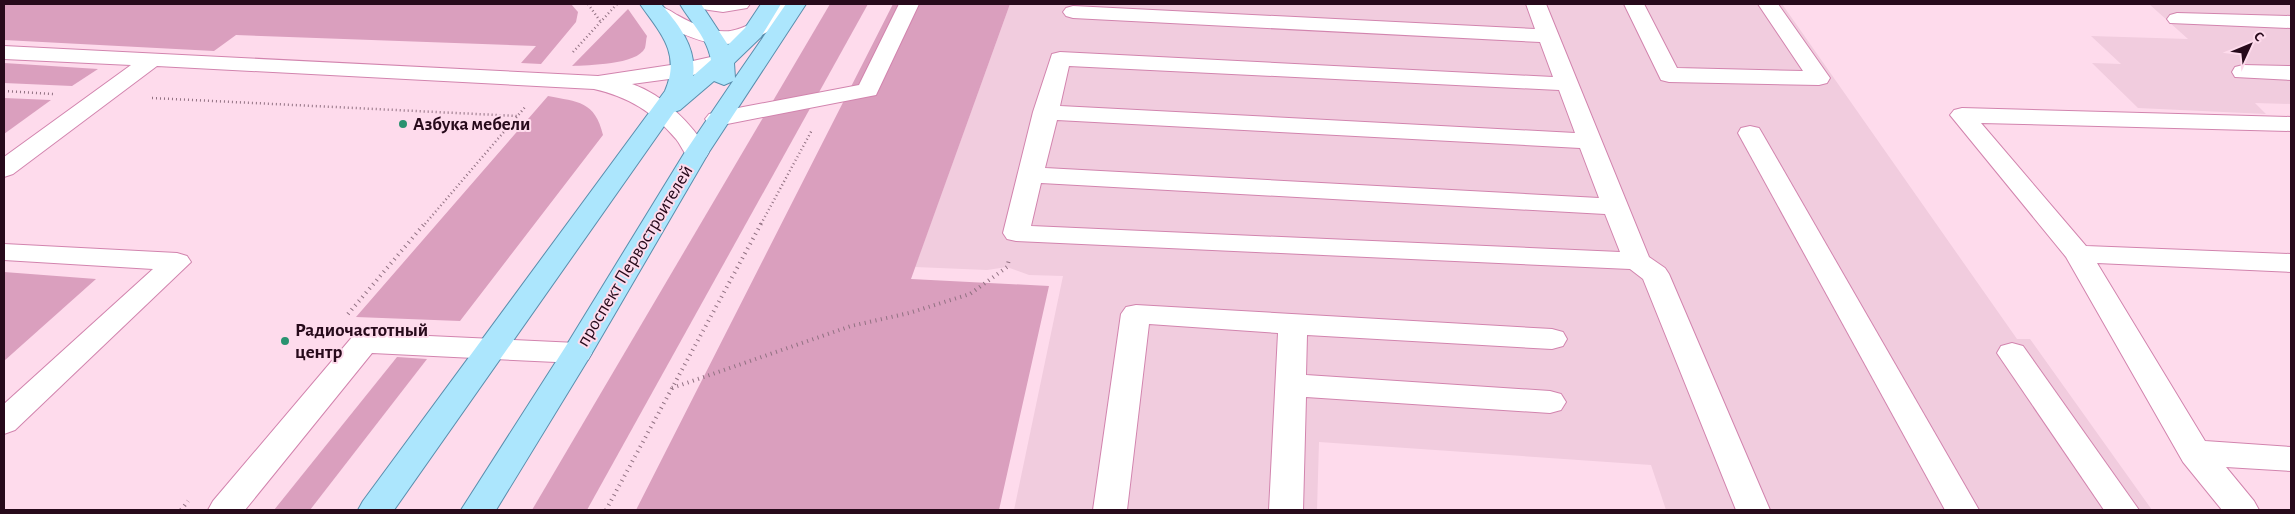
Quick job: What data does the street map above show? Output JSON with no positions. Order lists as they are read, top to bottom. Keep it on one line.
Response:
{"streets":{"main road":["проспект Первостроителей"]},"places":["Азбука мебели","Радиочастотный центр"],"north":"top right"}
